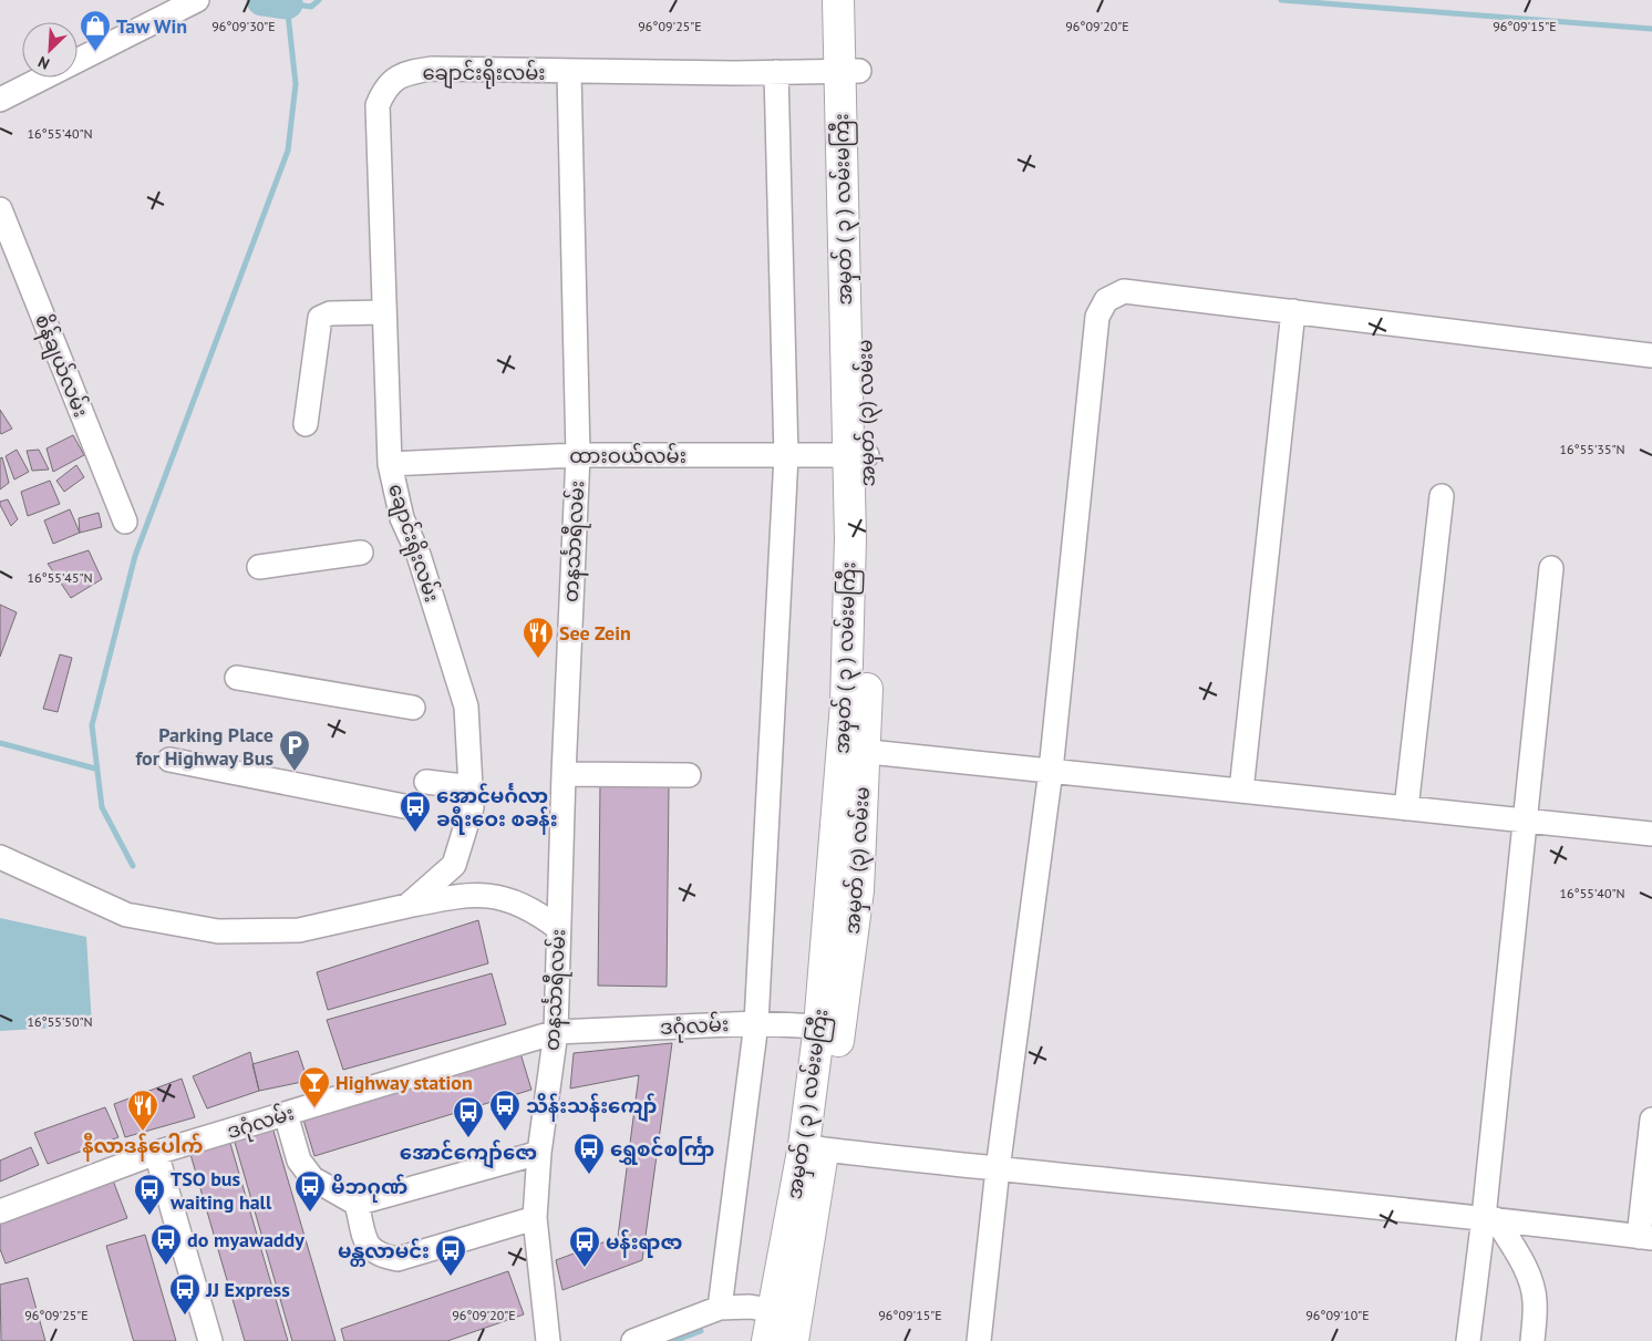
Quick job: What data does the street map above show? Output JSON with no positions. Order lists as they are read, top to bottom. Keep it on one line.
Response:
{"streets":{"main road":["အမှတ် ( ၃ ) လမ်းမကြီး","အမှတ် (၃) လမ်းမ"],"street":["ချောင်းရိုးလမ်း","စိန်ချယ်လမ်း","ထားဝယ်လမ်း","တနင်္သာရီလမ်း","ဒဂုံလမ်း"]},"crossings":[["ချောင်းရိုးလမ်း","အမှတ် ( ၃ ) လမ်းမကြီး"],["ချောင်းရိုးလမ်း","ထားဝယ်လမ်း"],["ချောင်းရိုးလမ်း","တနင်္သာရီလမ်း"],["အမှတ် ( ၃ ) လမ်းမကြီး","အမှတ် (၃) လမ်းမ"],["အမှတ် ( ၃ ) လမ်းမကြီး","ထားဝယ်လမ်း"],["အမှတ် ( ၃ ) လမ်းမကြီး","ဒဂုံလမ်း"],["ထားဝယ်လမ်း","တနင်္သာရီလမ်း"],["တနင်္သာရီလမ်း","ဒဂုံလမ်း"]],"places":{"shop":["Taw Win"],"restaurant":["See Zein","နီလာဒန်ပေါက်"],"parking":["Parking Place for Highway Bus"],"bus stop":["အောင်မင်္ဂလာ ခရီးဝေး စခန်း","သိန်းသန်းကျော်","အောင်ကျော်ဇော","ရွှေစင်စင်္ကြာ","မိဘဂုဏ်","TSO bus waiting hall","do myawaddy","မန်းရာဇာ","မန္တလာမင်း","JJ Express"],"bar":["Highway station"]},"north":"bottom left","coordinates":["96°09'30\"E","96°09'25\"E","96°09'20\"E","96°09'15\"E","16°55'40\"N","16°55'35\"N","16°55'45\"N","16°55'50\"N","96°09'10\"E"]}
